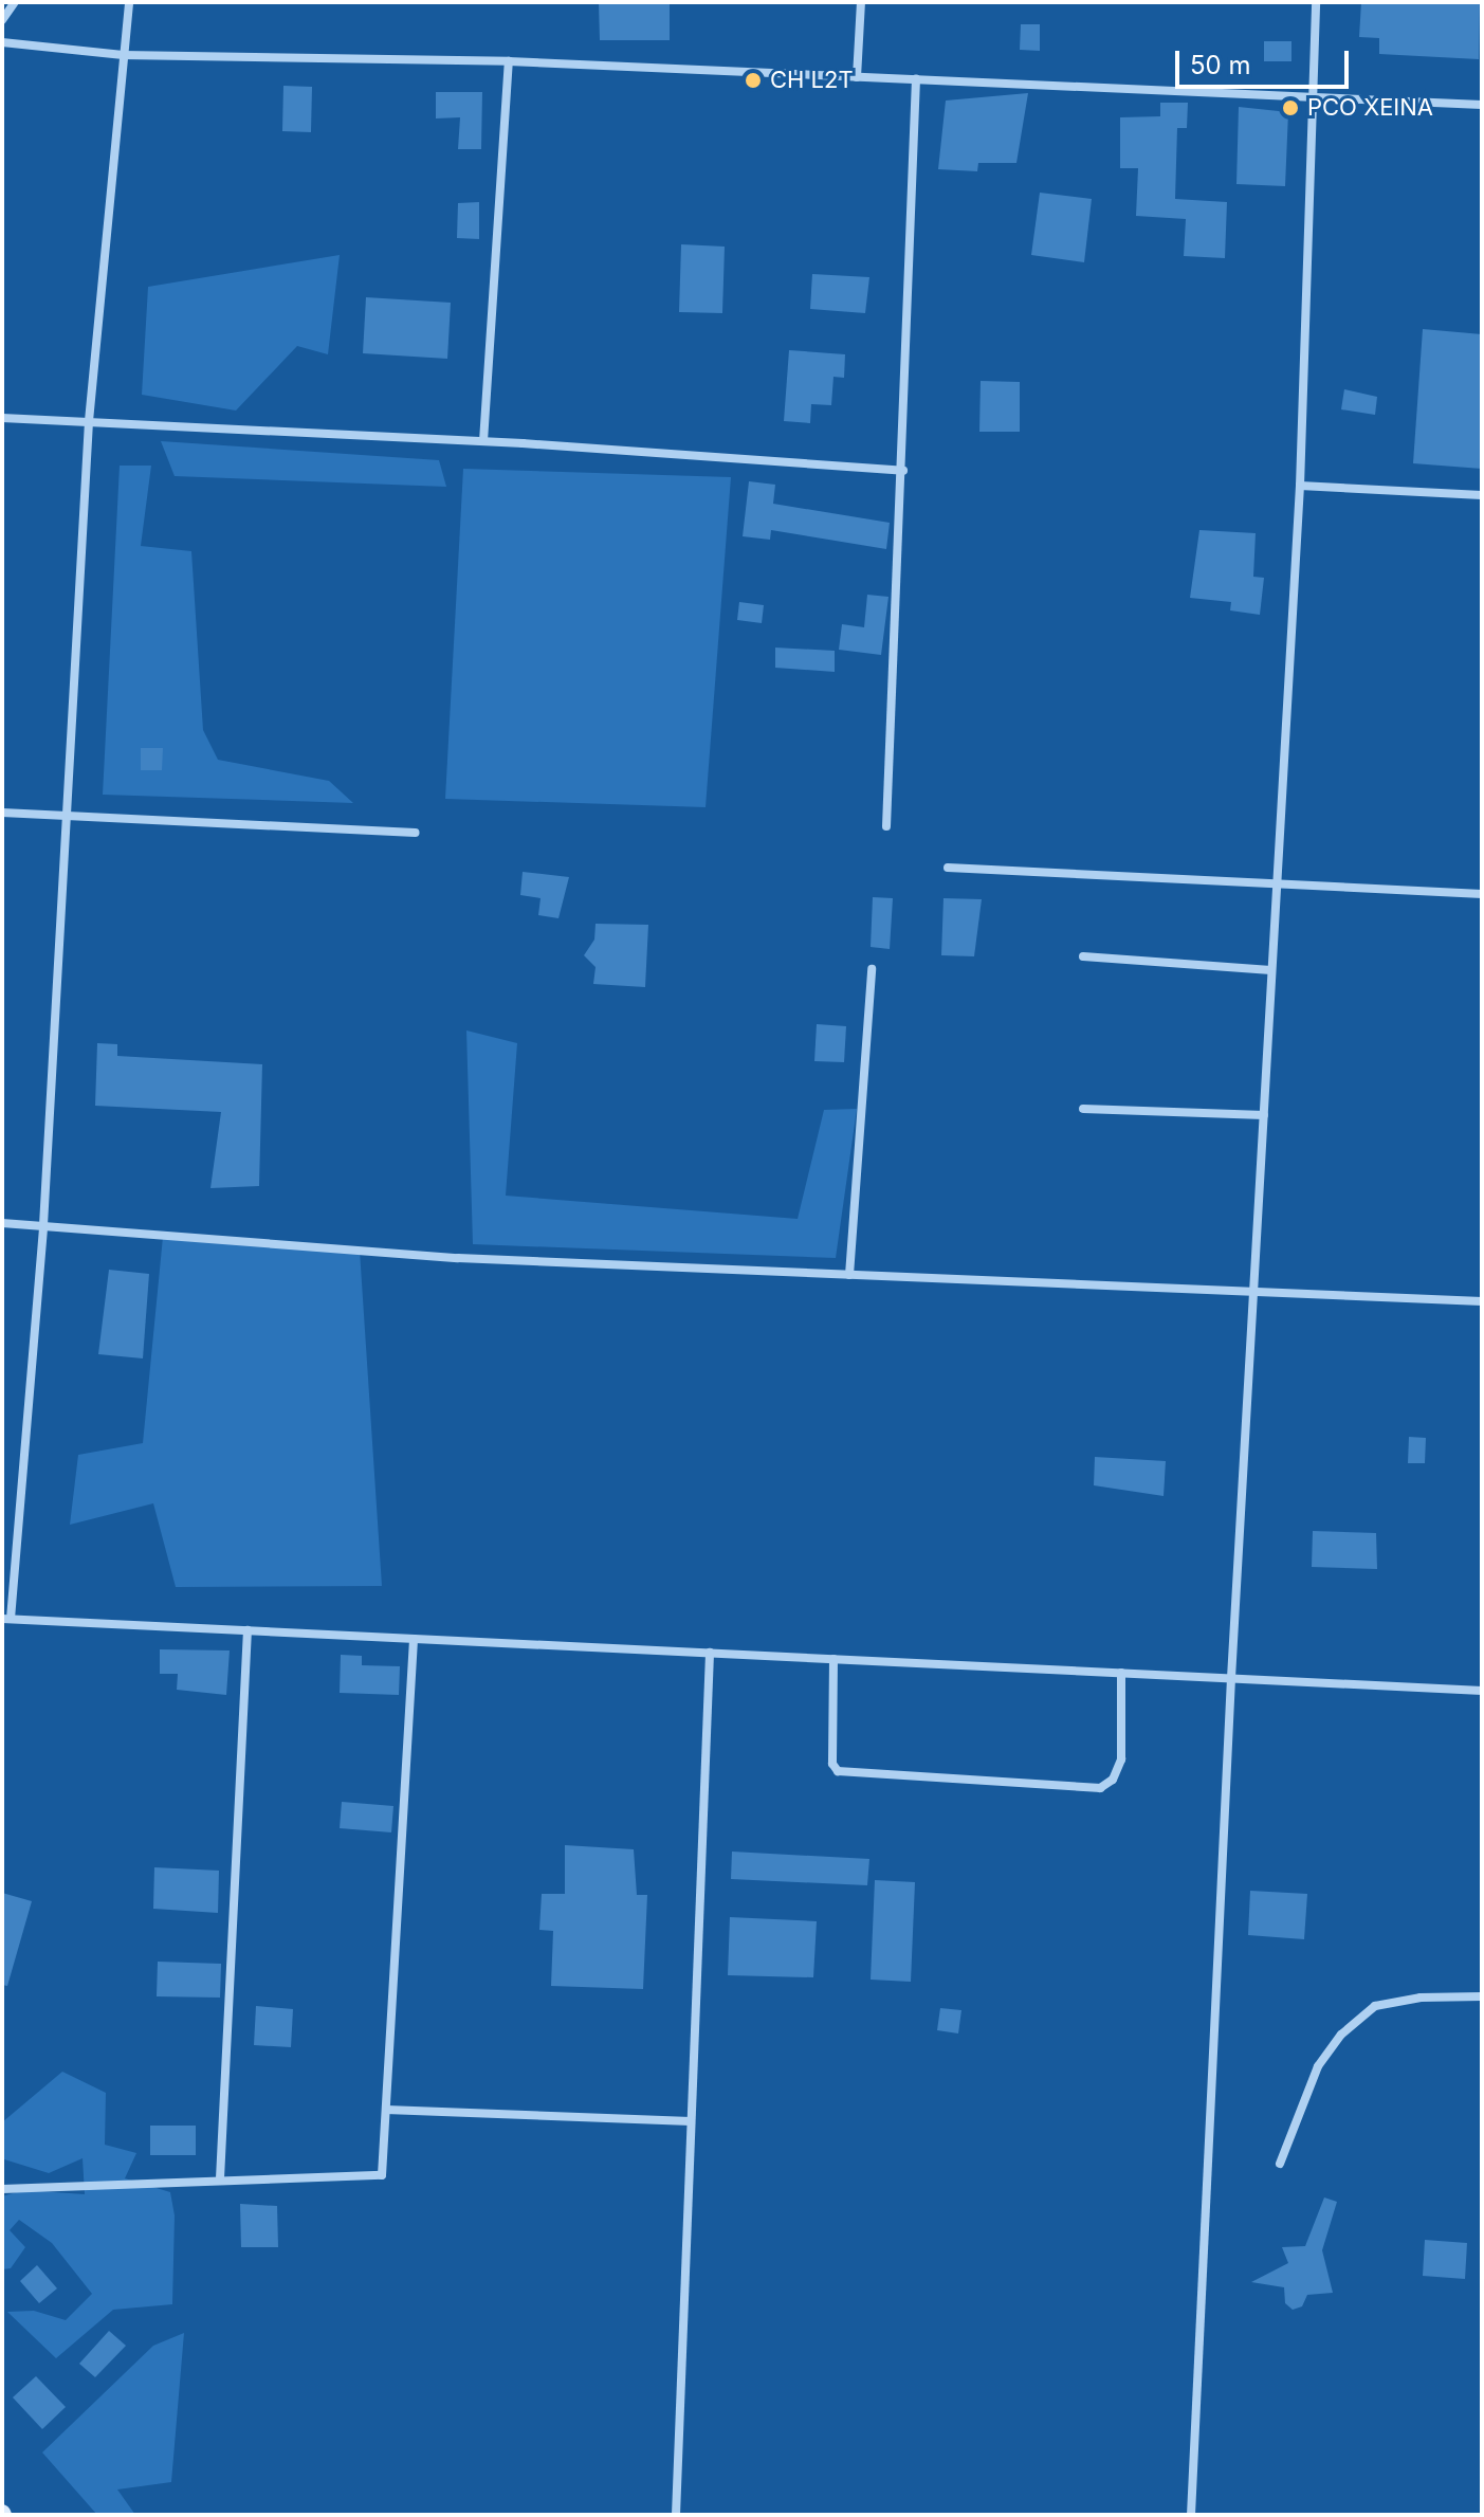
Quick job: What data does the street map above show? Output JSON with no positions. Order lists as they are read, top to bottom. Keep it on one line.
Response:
{"places":["CH L2T","PCO XEINA"],"scale_bar":"50 m"}
